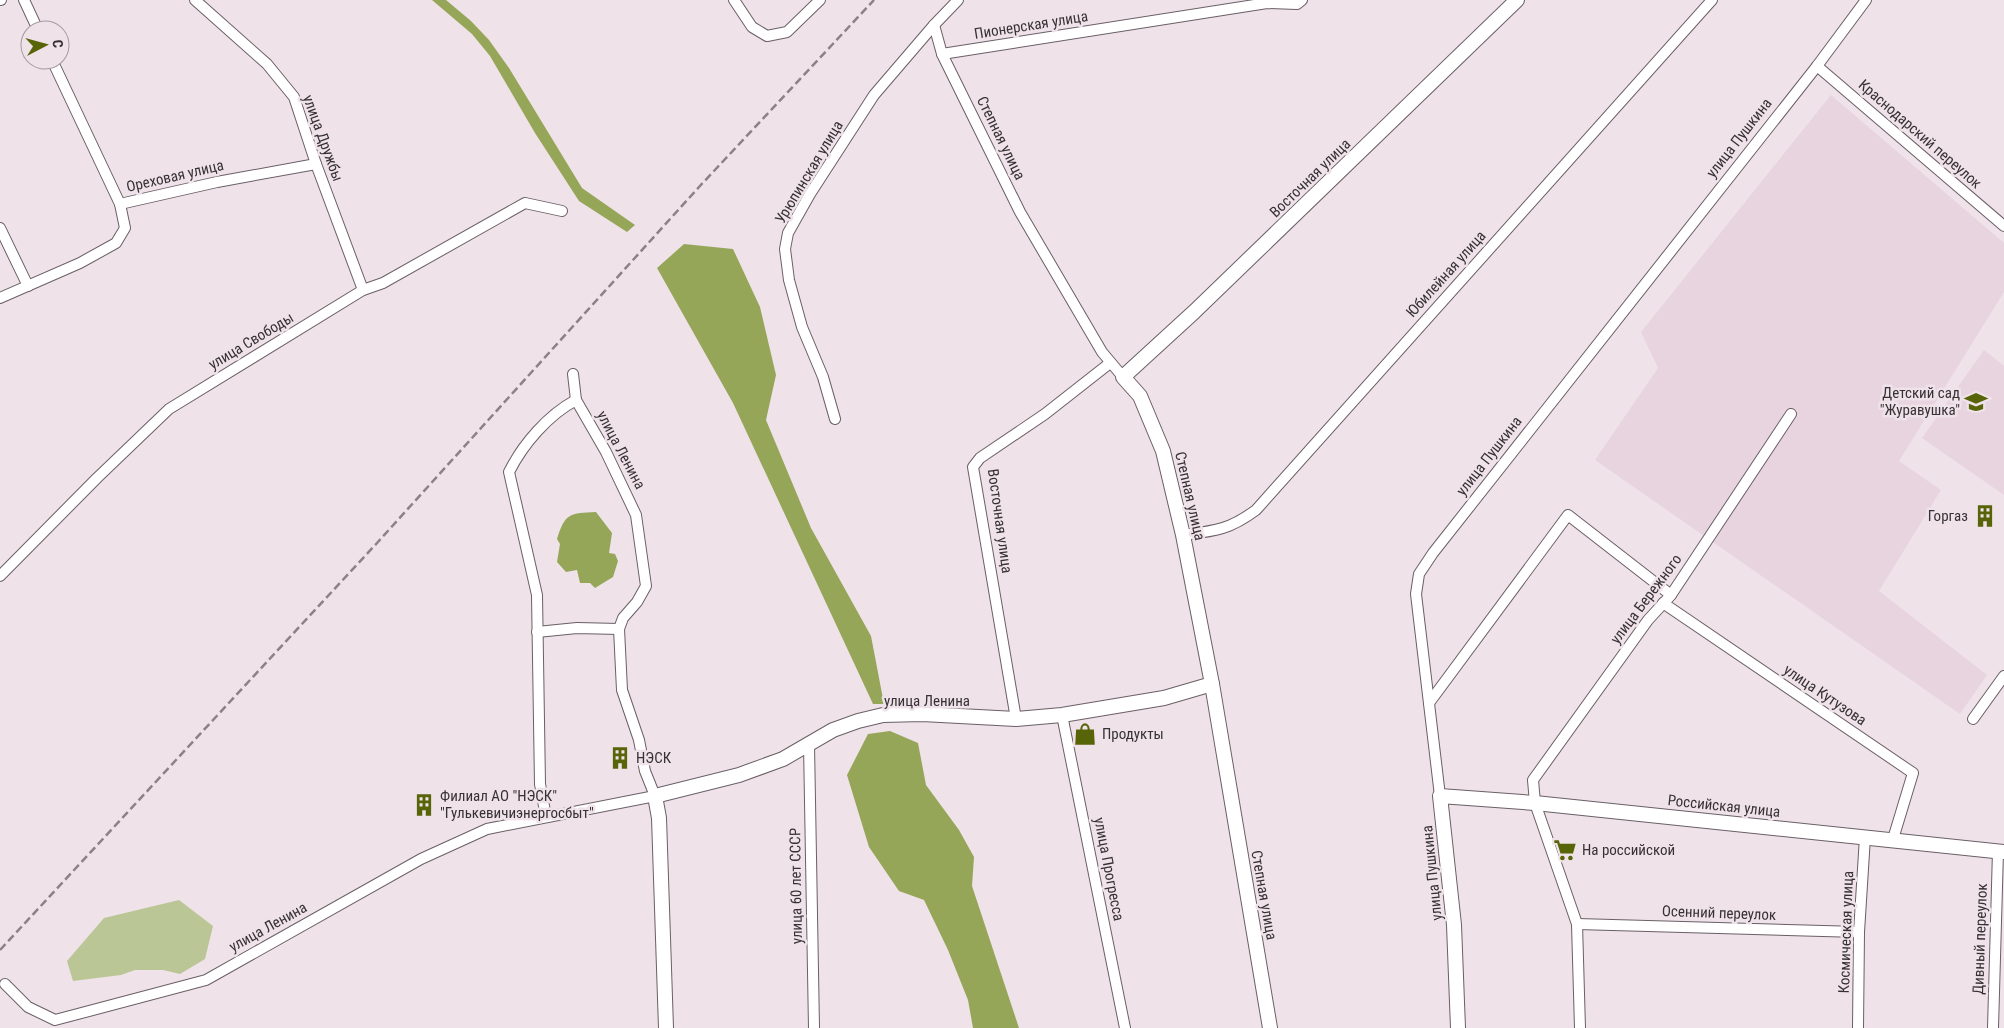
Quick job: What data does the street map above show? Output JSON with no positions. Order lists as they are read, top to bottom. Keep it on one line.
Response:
{"streets":{"street":["Пионерская улица","Краснодарский переулок","улица Дружбы","Степная улица","улица Пушкина","Урюпинская улица","Ореховая улица","Восточная улица","Юбилейная улица","улица Свободы","улица Ленина","улица Бережного","улица Кутузова","Российская улица","улица Прогресса","улица 60 лет СССР","Осенний переулок","Космическая улица","Дивный переулок"]},"crossings":[["Пионерская улица","Степная улица"],["Краснодарский переулок","улица Пушкина"],["улица Дружбы","Ореховая улица"],["улица Дружбы","улица Свободы"],["Степная улица","Урюпинская улица"],["Степная улица","Восточная улица"],["Степная улица","Юбилейная улица"],["Степная улица","улица Ленина"],["улица Пушкина","Российская улица"],["Восточная улица","улица Ленина"],["улица Ленина","улица Прогресса"],["улица Ленина","улица 60 лет СССР"],["улица Бережного","улица Кутузова"],["улица Бережного","Российская улица"],["улица Бережного","Осенний переулок"],["улица Кутузова","Российская улица"],["Российская улица","Космическая улица"],["Российская улица","Дивный переулок"],["Осенний переулок","Космическая улица"]],"places":{"school or university":["Детский сад \"Журавушка\""],"building":["Горгаз","НЭСК","Филиал АО \"НЭСК\" \"Гулькевичиэнергосбыт\""],"shop":["Продукты"],"supermarket":["На российской"]},"north":"right"}
